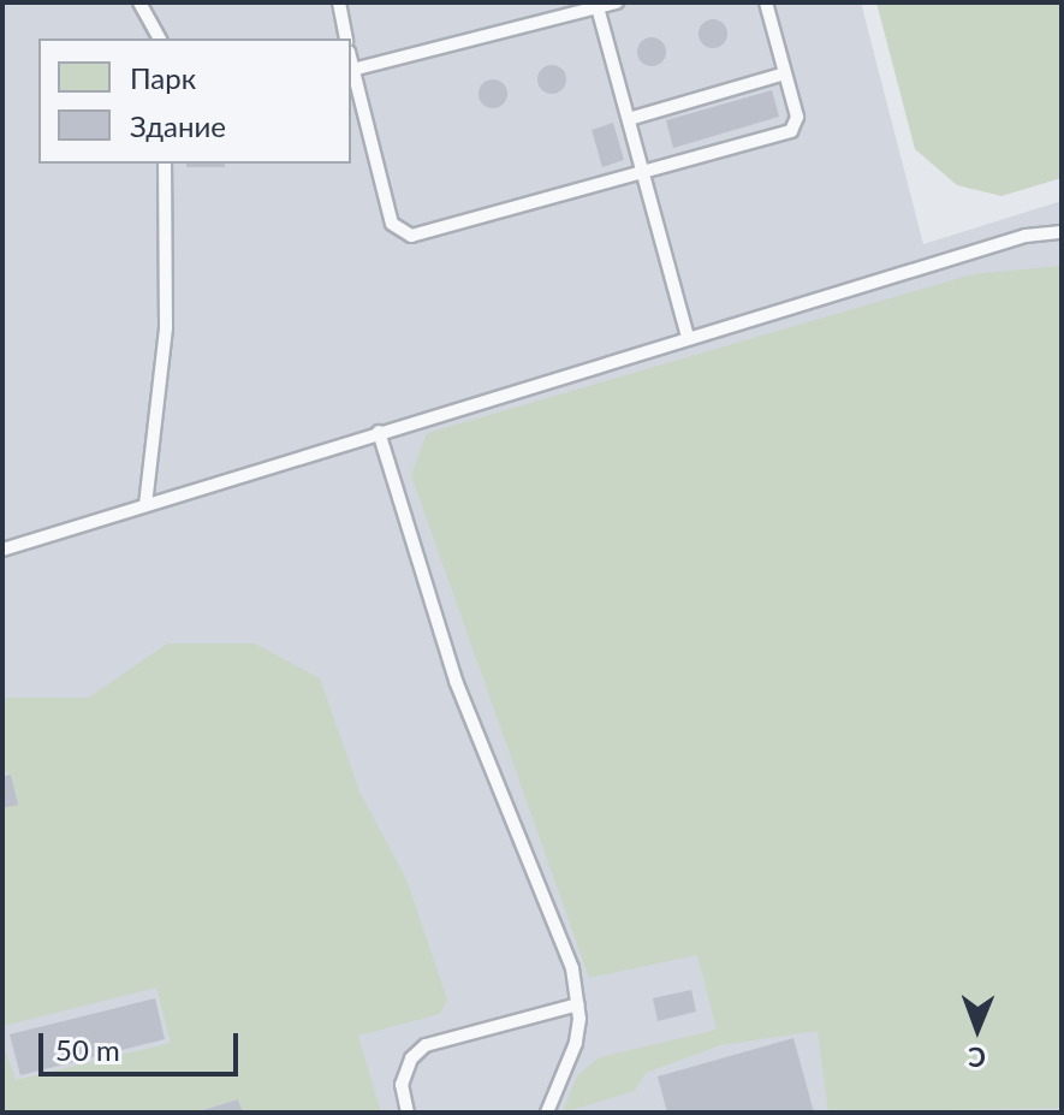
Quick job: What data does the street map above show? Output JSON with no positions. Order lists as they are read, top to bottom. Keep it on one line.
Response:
{"legend":["Парк","Здание"],"scale_bar":"50 m","north":"bottom"}
